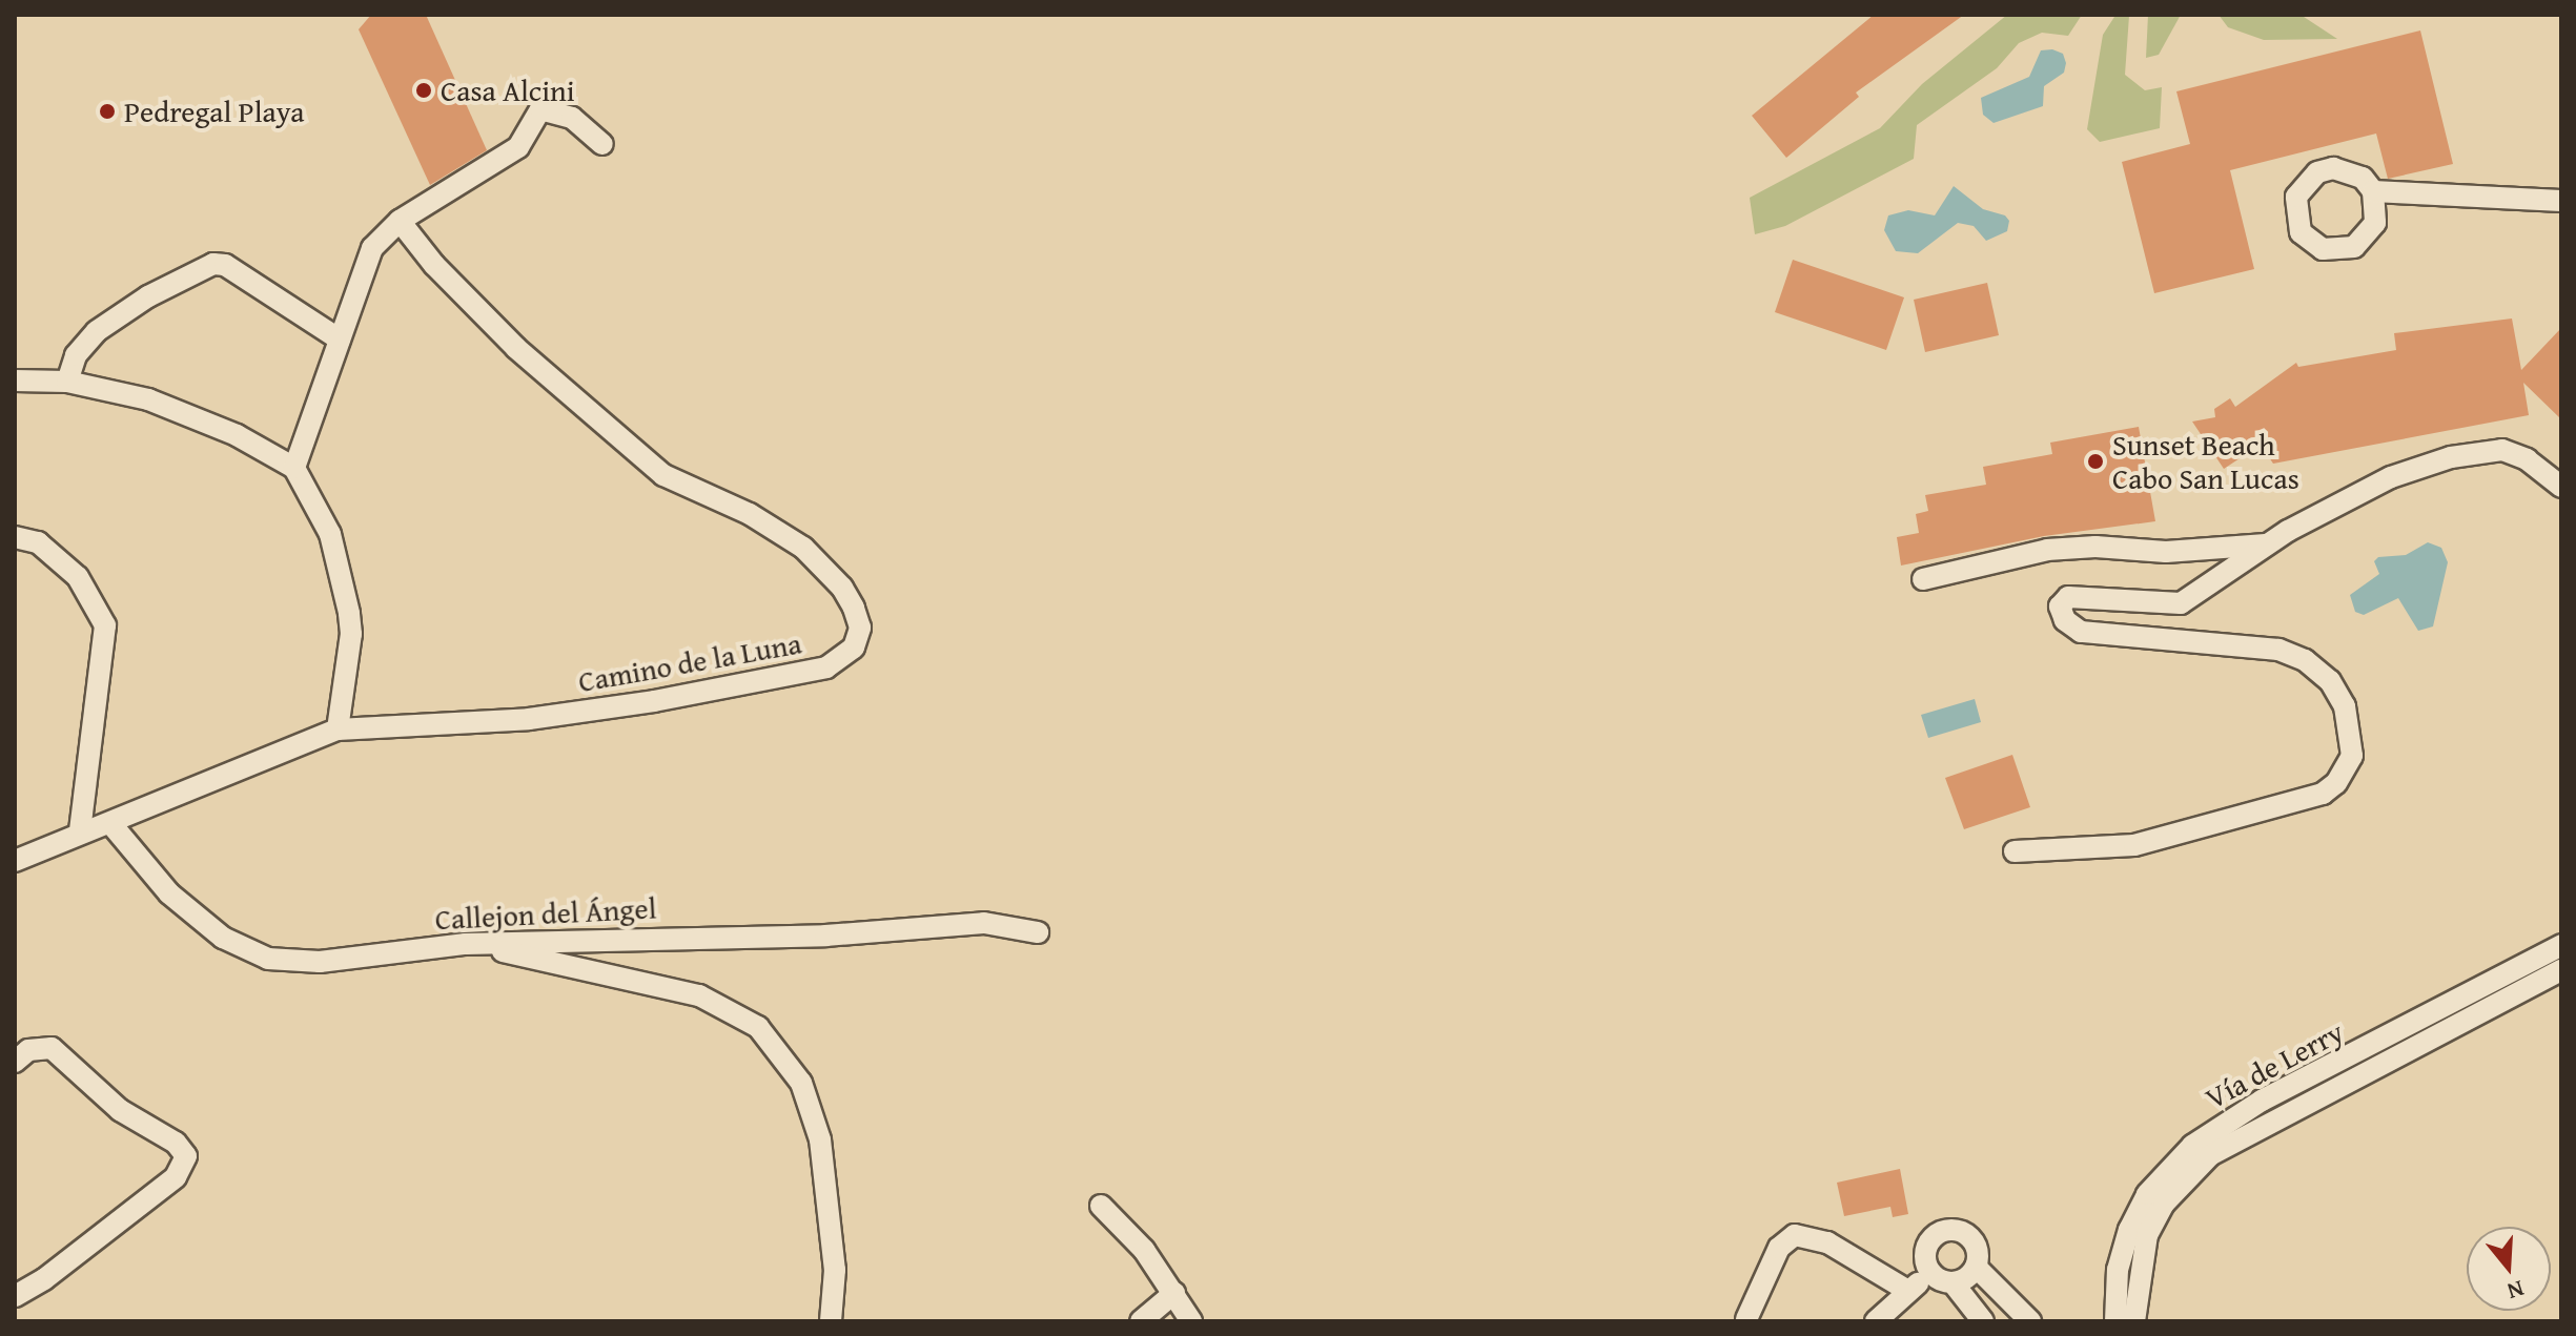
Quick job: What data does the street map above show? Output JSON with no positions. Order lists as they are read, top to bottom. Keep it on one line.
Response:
{"streets":{"street":["Camino de la Luna","Callejon del Ángel","Vía de Lerry"]},"places":["Casa Alcini","Pedregal Playa","Sunset Beach Cabo San Lucas"],"north":"bottom"}
